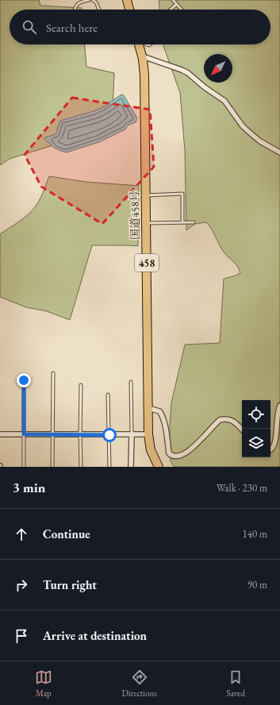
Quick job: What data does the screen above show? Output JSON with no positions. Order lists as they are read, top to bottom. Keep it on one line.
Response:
{"streets":{"highway":["国道458号","458"]},"north":"bottom left","page":{"search":"Search here","heading":["3 min","Walk · 230 m"],"list":[["Continue","140 m"],["Turn right","90 m"],"Arrive at destination"],"nav":["Map","Directions","Saved"]}}
